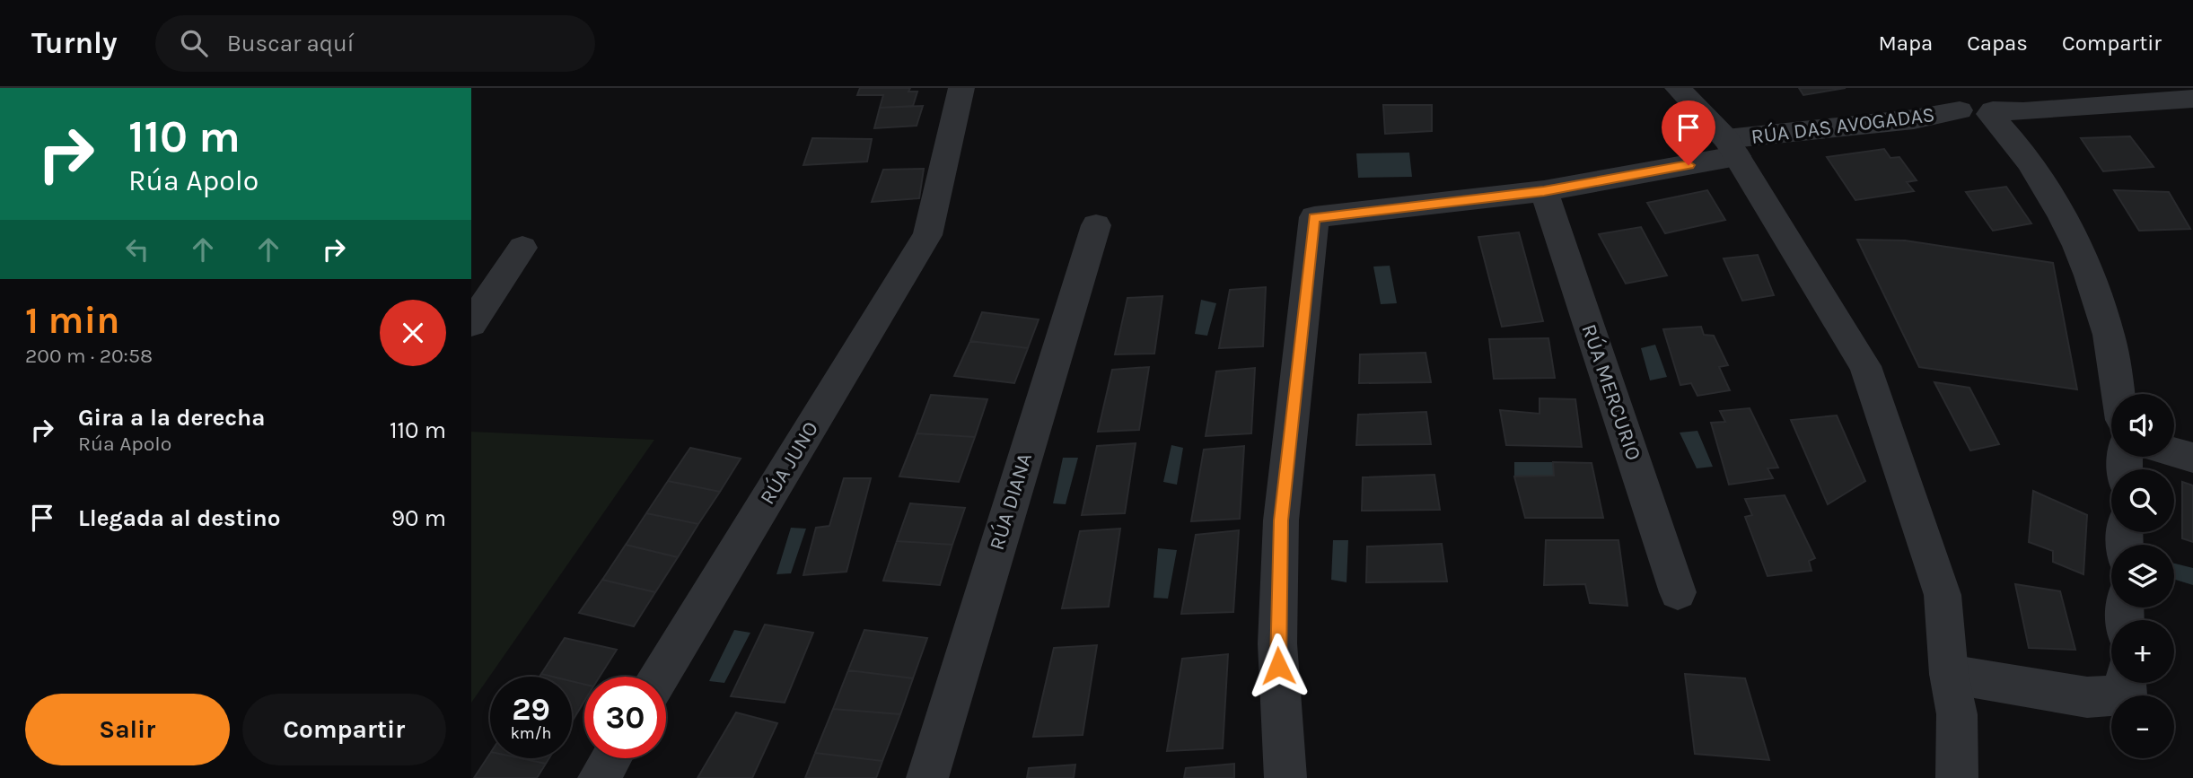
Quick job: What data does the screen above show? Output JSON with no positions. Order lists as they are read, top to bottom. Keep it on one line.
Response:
{"streets":{"street":["RÚA DAS AVOGADAS","RÚA MERCURIO","RÚA JUNO","RÚA DIANA"]},"crossings":[["RÚA DAS AVOGADAS","RÚA MERCURIO"]],"page":{"header":"Turnly","search":"Buscar aquí","nav":["Mapa","Capas","Compartir"],"turn":["110 m","Rúa Apolo"],"heading":["1 min","200 m · 20:58"],"list":[{"name":"Gira a la derecha","note":"Rúa Apolo","value":"110 m"},{"name":"Llegada al destino","value":"90 m"}],"map_buttons":["+","−"],"speed":"29 km/h","limit":"30","buttons":["Salir","Compartir"]}}
